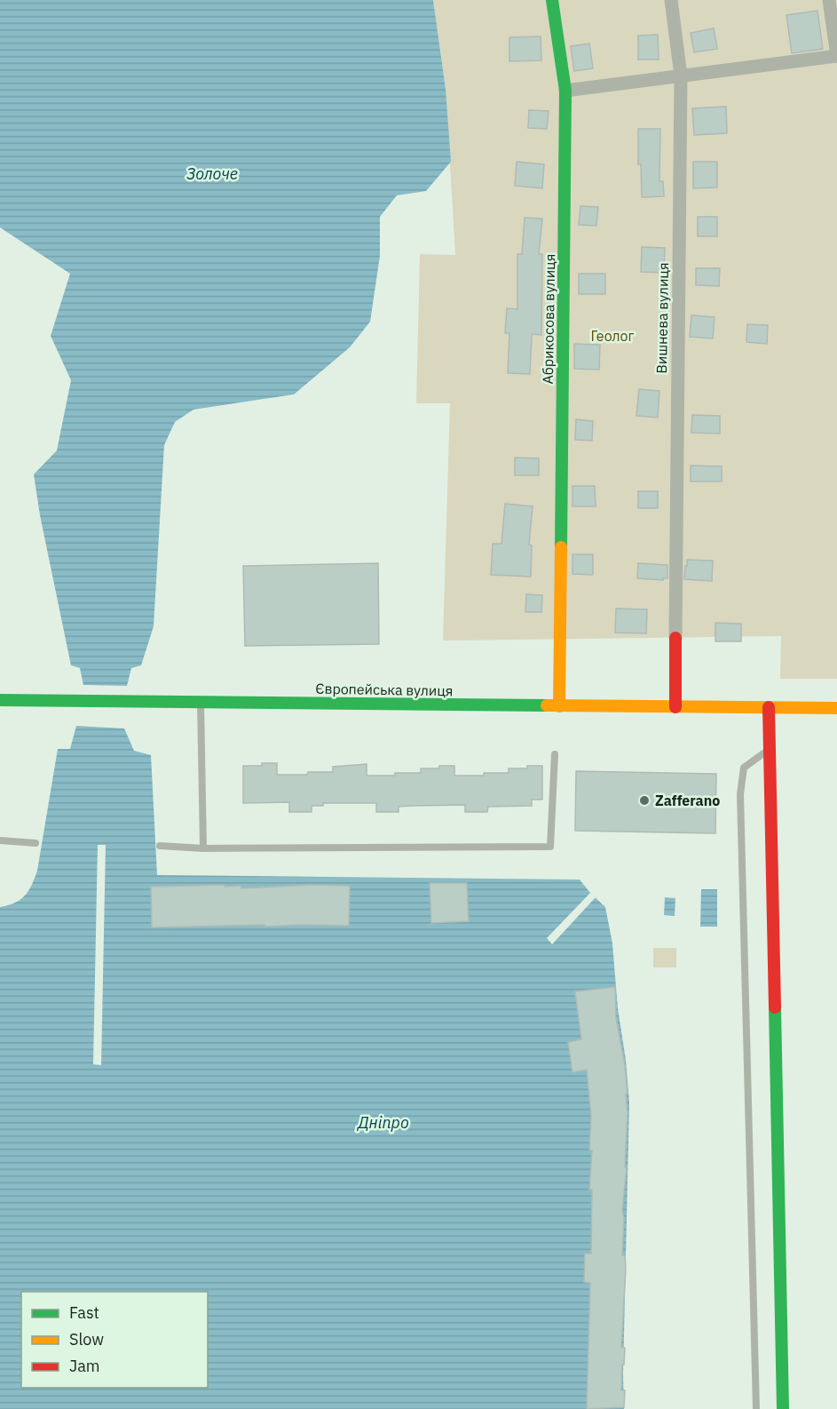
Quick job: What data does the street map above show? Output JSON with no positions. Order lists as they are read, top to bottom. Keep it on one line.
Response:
{"streets":{"street":["Вишнева вулиця","Абрикосова вулиця","Європейська вулиця"]},"crossings":[["Абрикосова вулиця","Європейська вулиця"]],"water":["Золоче","Дніпро"],"parks":["Геолог"],"places":["Zafferano"],"legend":["Fast","Slow","Jam"]}
